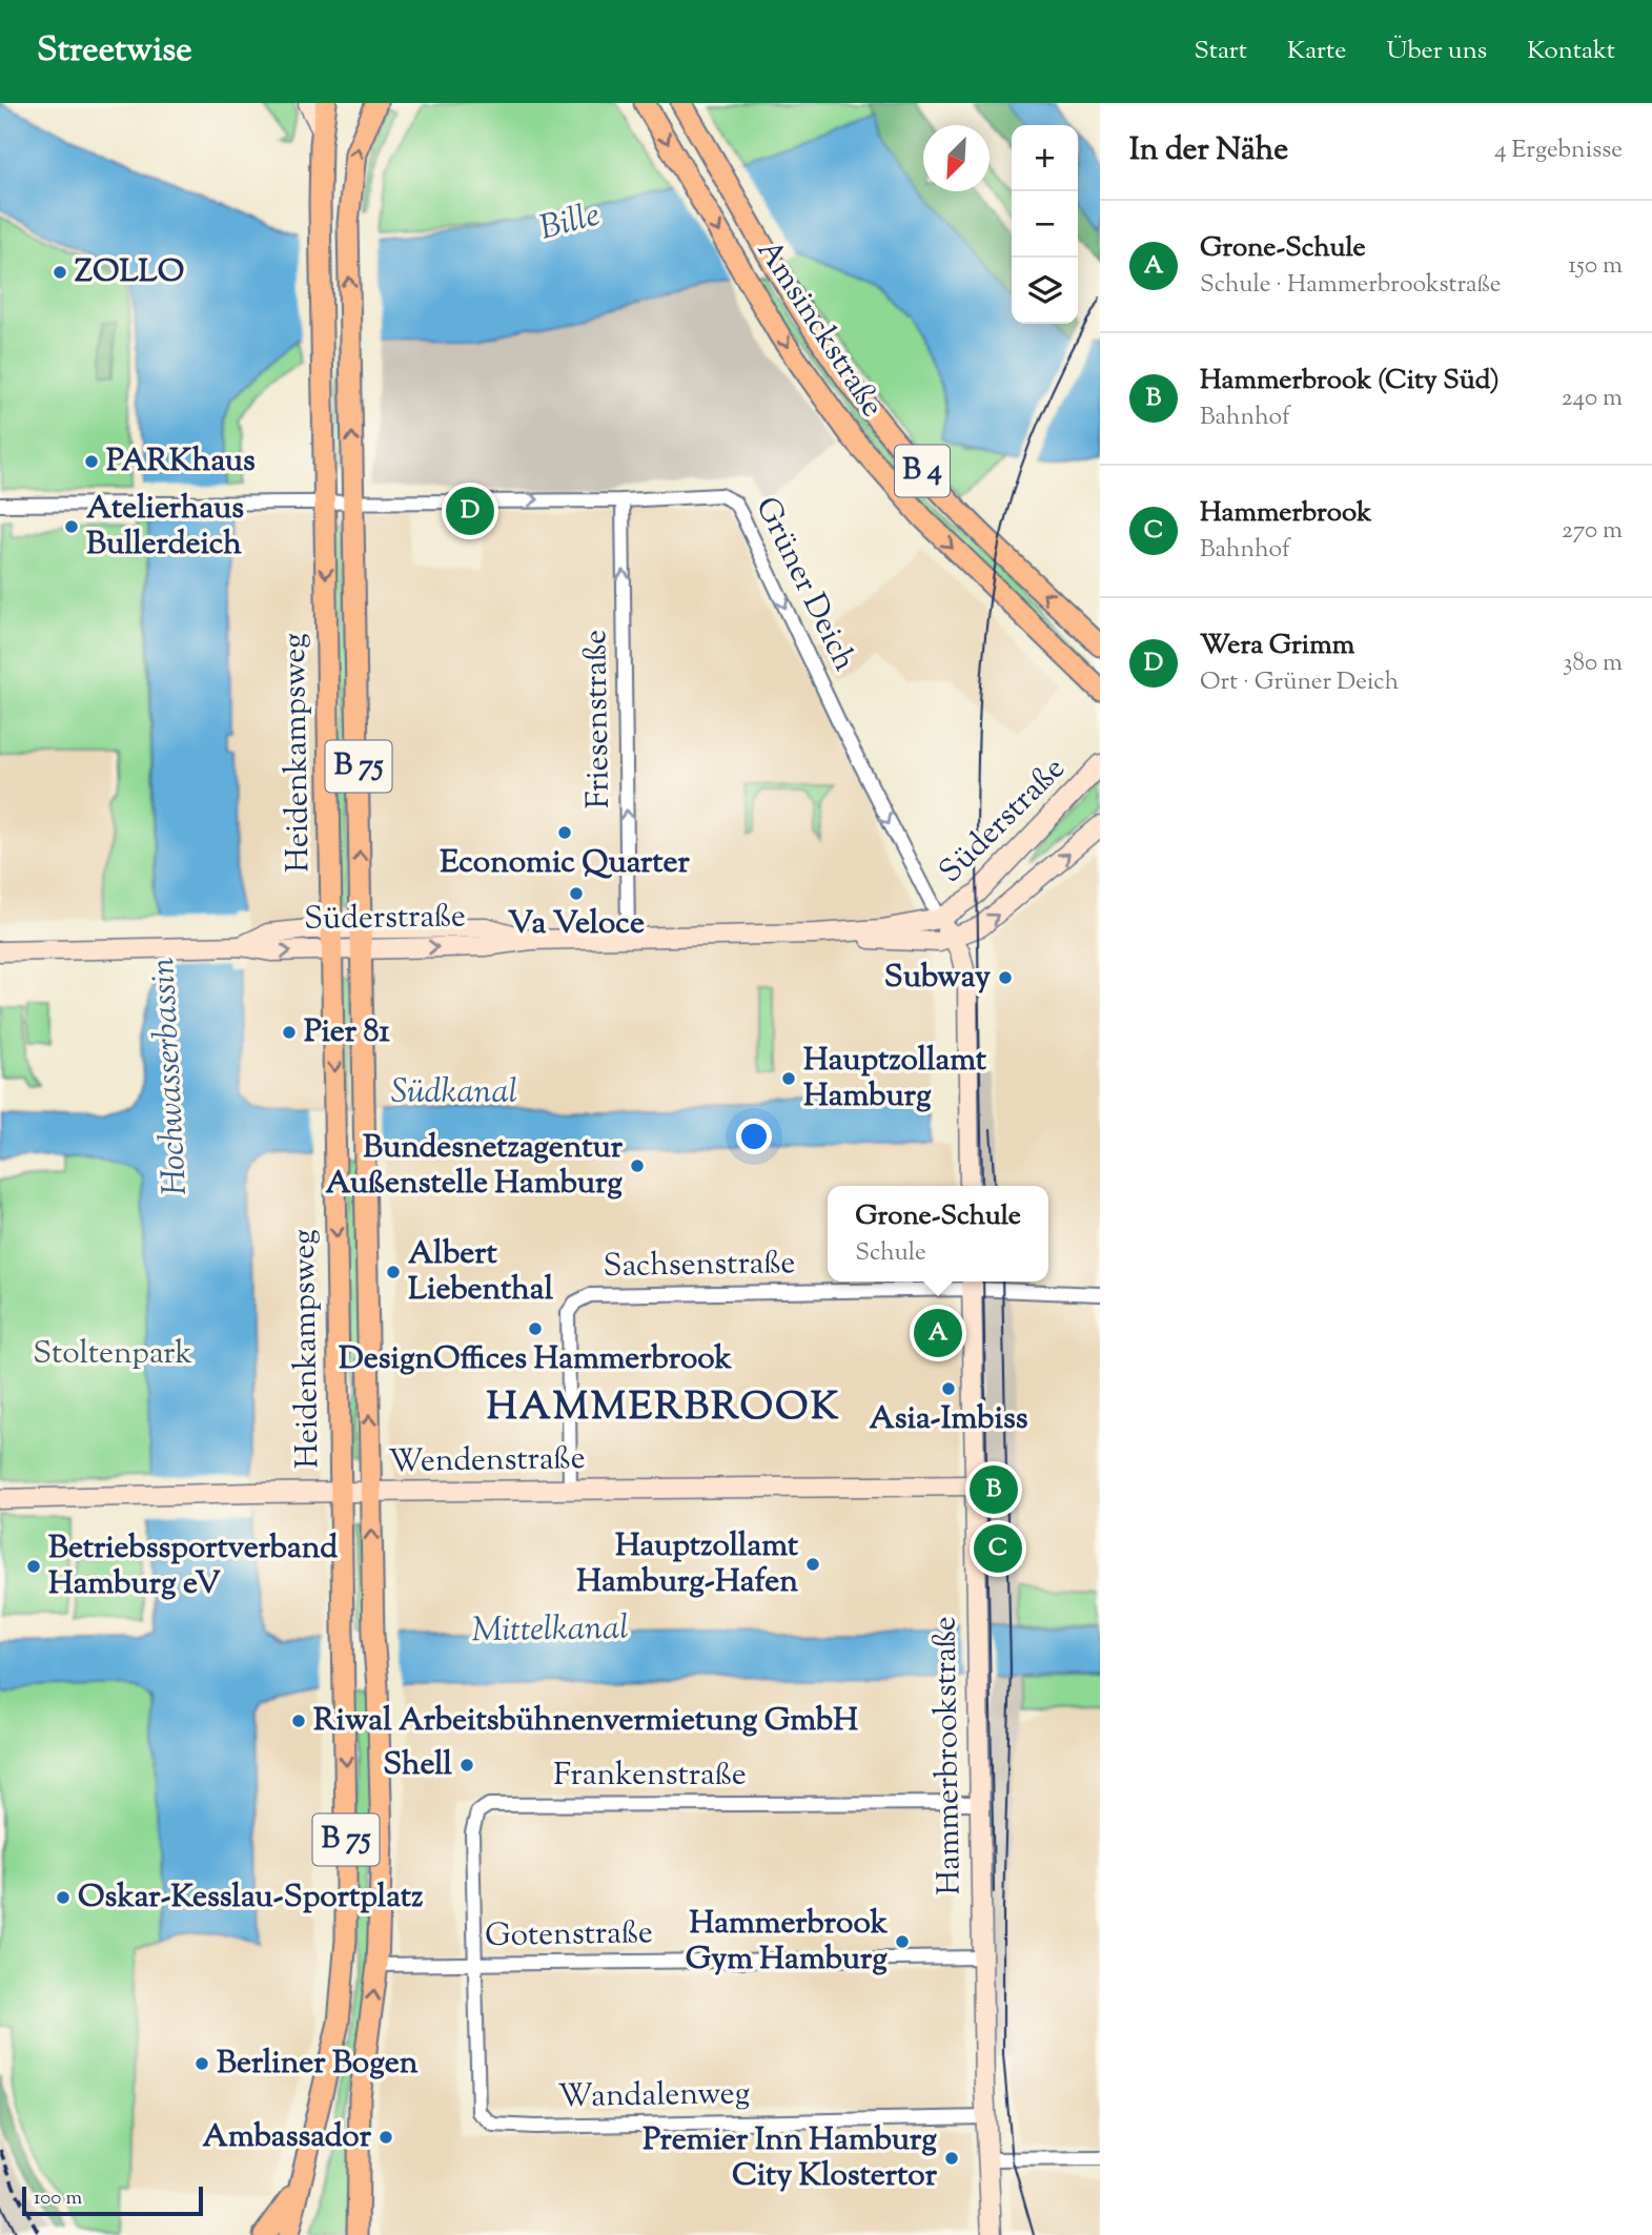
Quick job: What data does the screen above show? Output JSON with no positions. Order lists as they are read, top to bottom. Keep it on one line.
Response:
{"streets":{"main road":["Amsinckstraße","B 4","Heidenkampsweg","B 75"],"street":["Grüner Deich","Friesenstraße","Süderstraße","Sachsenstraße","Wendenstraße","Hammerbrookstraße","Frankenstraße","Gotenstraße","Wandalenweg"]},"crossings":[["Grüner Deich","Friesenstraße"],["Grüner Deich","Heidenkampsweg"],["Grüner Deich","Süderstraße"],["Friesenstraße","Süderstraße"],["Heidenkampsweg","Süderstraße"],["Heidenkampsweg","Wendenstraße"],["Heidenkampsweg","Gotenstraße"],["Sachsenstraße","Wendenstraße"],["Sachsenstraße","Hammerbrookstraße"],["Wendenstraße","Hammerbrookstraße"],["Hammerbrookstraße","Frankenstraße"],["Hammerbrookstraße","Gotenstraße"],["Hammerbrookstraße","Wandalenweg"],["Frankenstraße","Gotenstraße"],["Frankenstraße","Wandalenweg"],["Gotenstraße","Wandalenweg"]],"one_way":["Grüner Deich","Friesenstraße"],"districts":["HAMMERBROOK"],"water":["Bille","Hochwasserbassin","Südkanal","Mittelkanal"],"parks":["Stoltenpark"],"places":["ZOLLO","PARKhaus","Atelierhaus Bullerdeich","Economic Quarter","Va Veloce","Subway","Pier 81","Hauptzollamt Hamburg","Bundesnetzagentur Außenstelle Hamburg","Albert Liebenthal","DesignOffices Hammerbrook","Asia-Imbiss","Hauptzollamt Hamburg-Hafen","Betriebssportverband Hamburg eV","Riwal Arbeitsbühnenvermietung GmbH","Shell","Oskar-Kesslau-Sportplatz","Hammerbrook Gym Hamburg","Berliner Bogen","Ambassador","Premier Inn Hamburg City Klostertor"],"scale_bar":"100 m","north":"bottom left","page":{"header":"Streetwise","nav":["Start","Karte","Über uns","Kontakt"],"heading":["In der Nähe","4 Ergebnisse"],"map_buttons":["+","−"],"list":[{"mark":"A","name":"Grone-Schule","note":"Schule · Hammerbrookstraße","value":"150 m"},{"mark":"B","name":"Hammerbrook (City Süd)","note":"Bahnhof","value":"240 m"},{"mark":"C","name":"Hammerbrook","note":"Bahnhof","value":"270 m"},{"mark":"D","name":"Wera Grimm","note":"Ort · Grüner Deich","value":"380 m"}],"pins":["D","A","B","C"],"popup":["Grone-Schule","Schule"],"scale":"100 m"}}
